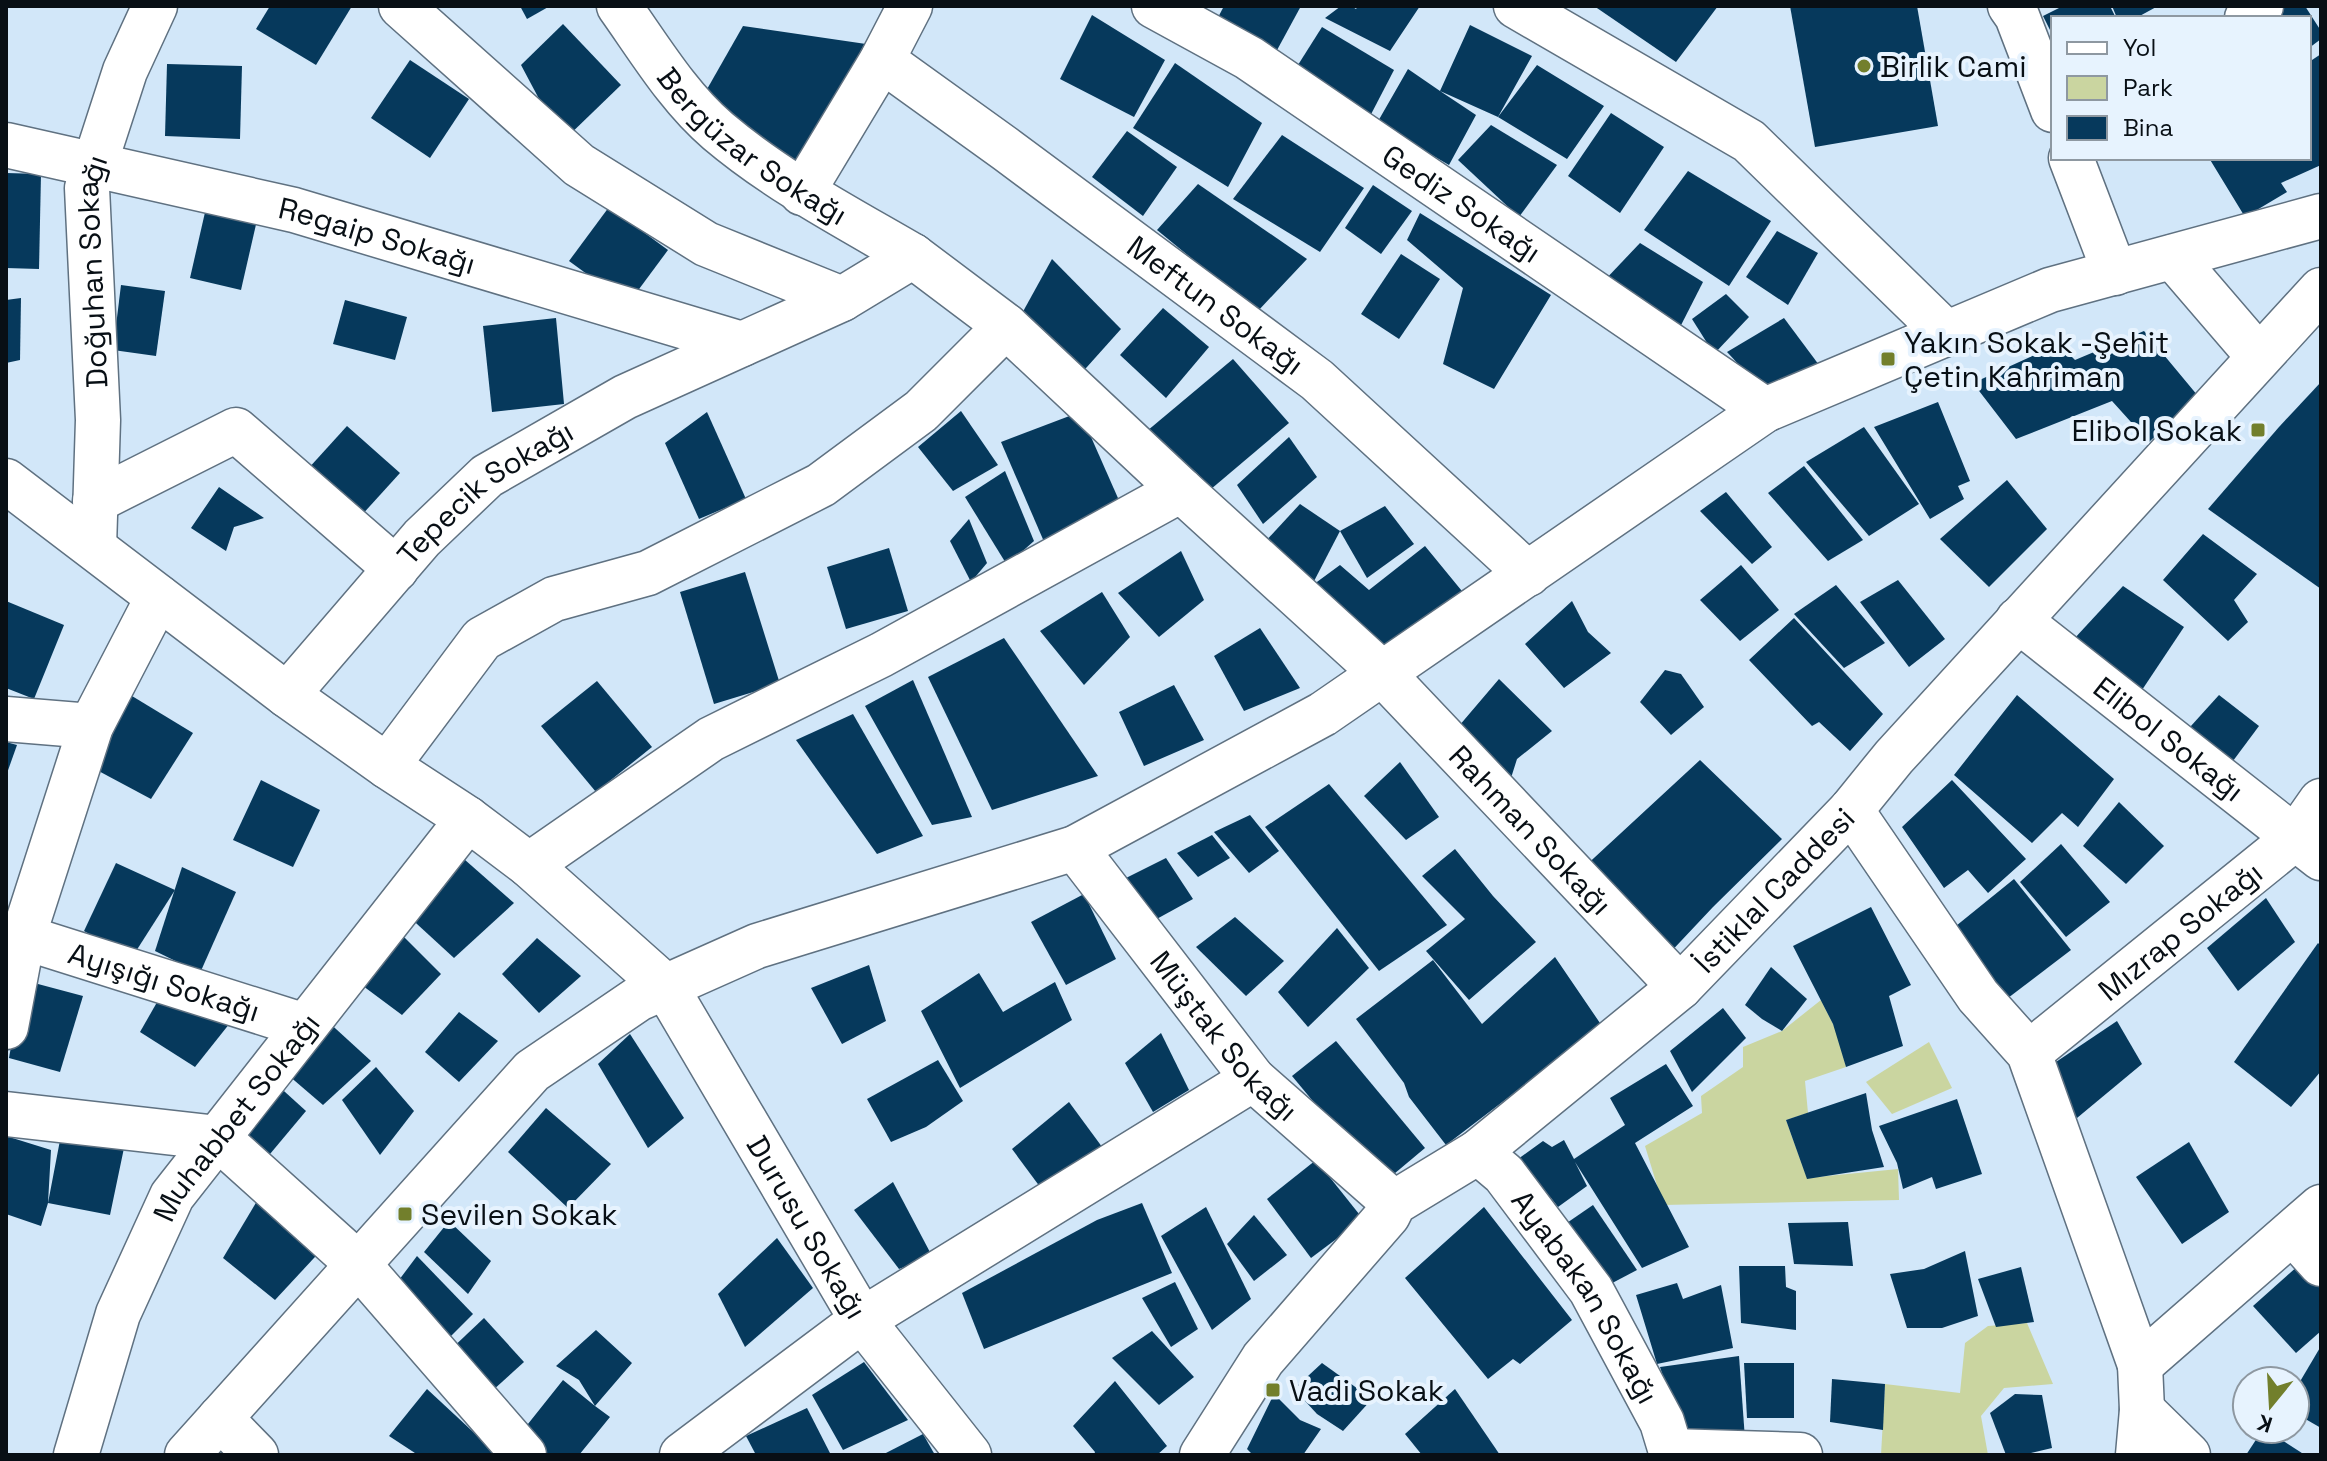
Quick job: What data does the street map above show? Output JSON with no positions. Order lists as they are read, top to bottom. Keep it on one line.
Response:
{"streets":{"street":["Bergüzar Sokağı","Gediz Sokağı","Regaip Sokağı","Doğuhan Sokağı","Meftun Sokağı","Tepecik Sokağı","Elibol Sokağı","Rahman Sokağı","İstiklal Caddesi","Mızrap Sokağı","Ayışığı Sokağı","Müştak Sokağı","Muhabbet Sokağı","Durusu Sokağı","Ayabakan Sokağı"]},"crossings":[["Bergüzar Sokağı","Tepecik Sokağı"],["Regaip Sokağı","Doğuhan Sokağı"],["Regaip Sokağı","Tepecik Sokağı"],["Elibol Sokağı","İstiklal Caddesi"],["Elibol Sokağı","Mızrap Sokağı"],["Rahman Sokağı","İstiklal Caddesi"],["İstiklal Caddesi","Müştak Sokağı"],["İstiklal Caddesi","Ayabakan Sokağı"],["Ayışığı Sokağı","Muhabbet Sokağı"],["Muhabbet Sokağı","Durusu Sokağı"]],"places":{"other":["Birlik Cami"],"transit":["Yakın Sokak -Şehit Çetin Kahriman","Elibol Sokak","Sevilen Sokak","Vadi Sokak"]},"legend":["Yol","Park","Bina"],"north":"bottom"}
